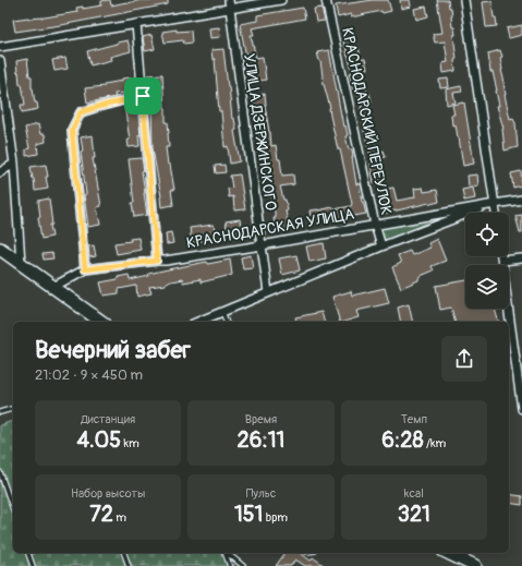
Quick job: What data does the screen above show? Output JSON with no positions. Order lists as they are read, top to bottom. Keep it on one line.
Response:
{"streets":{"street":["КРАСНОДАРСКИЙ ПЕРЕУЛОК","УЛИЦА ДЗЕРЖИНСКОГО","КРАСНОДАРСКАЯ УЛИЦА"]},"crossings":[["КРАСНОДАРСКИЙ ПЕРЕУЛОК","КРАСНОДАРСКАЯ УЛИЦА"],["УЛИЦА ДЗЕРЖИНСКОГО","КРАСНОДАРСКАЯ УЛИЦА"]],"page":{"heading":["Вечерний забег","21:02 · 9 × 450 m"],"stats":[["Дистанция","4.05 km"],["Время","26:11"],["Темп","6:28 /km"],["Набор высоты","72 m"],["Пульс","151 bpm"],["kcal","321"]]}}
